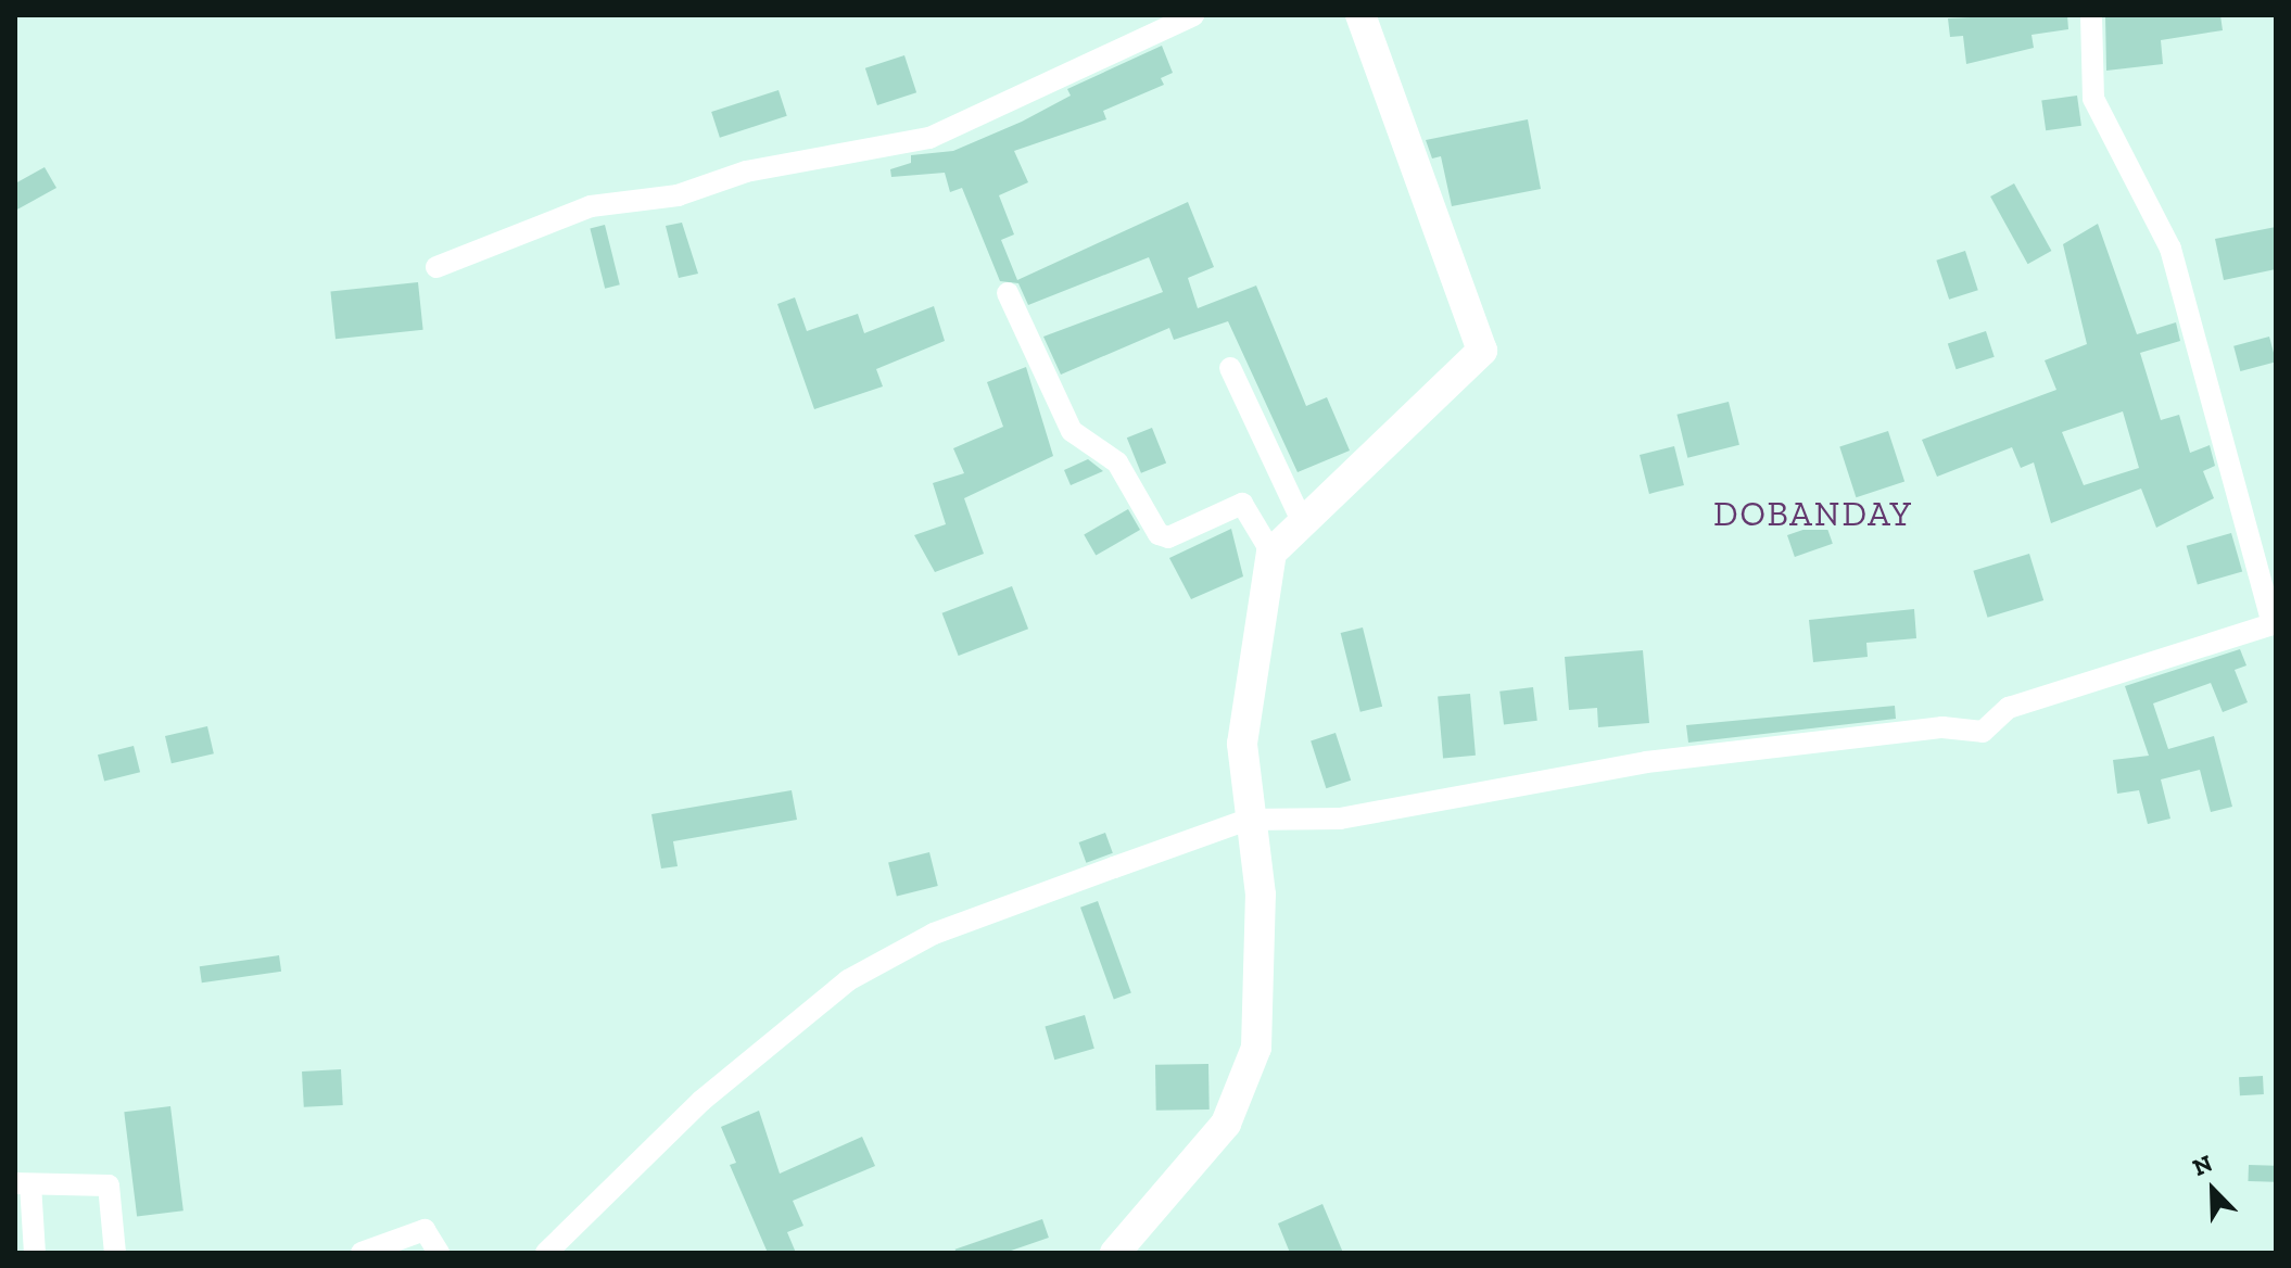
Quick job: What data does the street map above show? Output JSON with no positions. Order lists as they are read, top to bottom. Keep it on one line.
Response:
{"districts":["DOBANDAY"],"north":"top left"}
